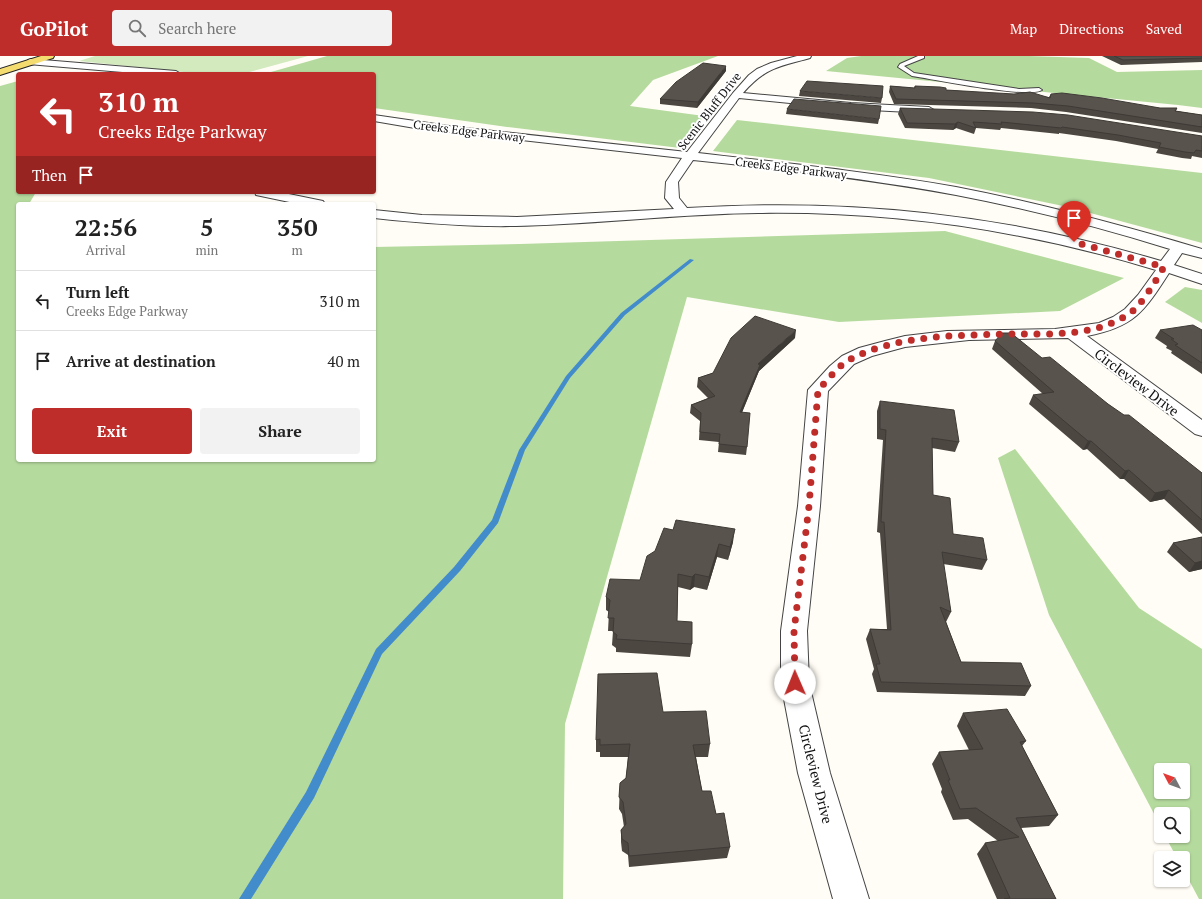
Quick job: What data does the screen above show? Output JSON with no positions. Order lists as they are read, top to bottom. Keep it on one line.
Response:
{"streets":{"street":["Scenic Bluff Drive","Creeks Edge Parkway","Circleview Drive"]},"crossings":[["Scenic Bluff Drive","Creeks Edge Parkway"],["Creeks Edge Parkway","Circleview Drive"]],"north":"top left","page":{"header":"GoPilot","search":"Search here","nav":["Map","Directions","Saved"],"turn":["310 m","Creeks Edge Parkway"],"then":"Then","eta":["22:56","Arrival","5","min","350","m"],"list":[{"name":"Turn left","note":"Creeks Edge Parkway","value":"310 m"},{"name":"Arrive at destination","value":"40 m"}],"buttons":["Exit","Share"]}}
